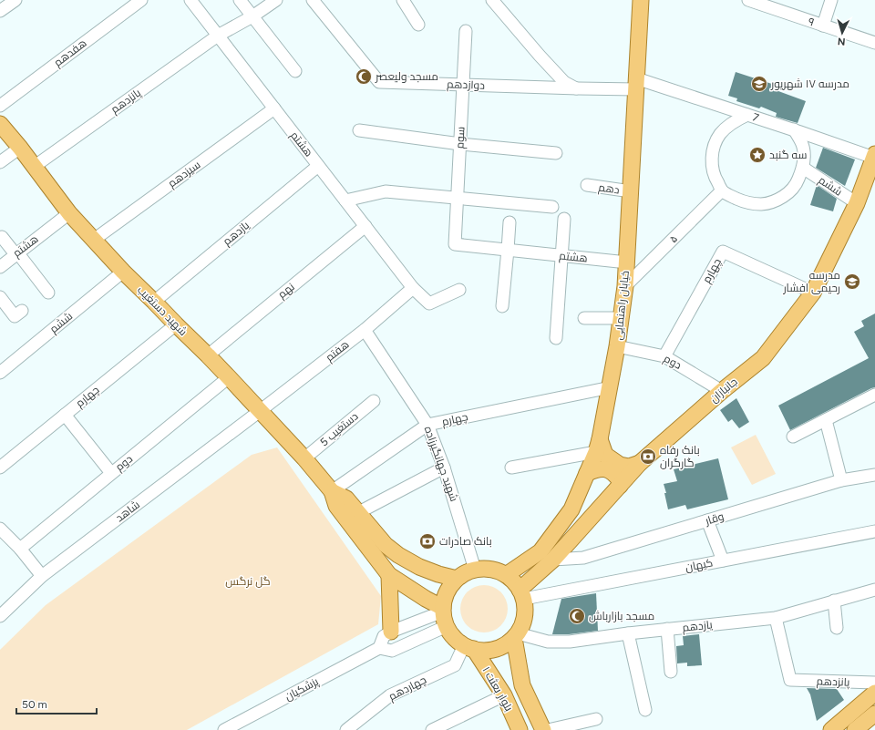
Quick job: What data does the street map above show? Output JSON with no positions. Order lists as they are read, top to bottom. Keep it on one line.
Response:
{"streets":{"main road":["خیابان راهنمایی","شهید دستغیب","جانبازان","بلوار بعثت ۱"],"street":["۹","هفدهم","دوازدهم","پانزدهم","7","سوم","هشتم","سیزدهم","ششم","دهم","یازدهم","۵","چهارم","نهم","هفتم","دوم","دستغیب 5","شهید جهانگیرزاده","شاهد","وقار","کیهان","چهاردهم","پزشکیان"]},"crossings":[["دوازدهم","7"],["دوازدهم","سوم"],["دوازدهم","خیابان راهنمایی"],["پانزدهم","هشتم"],["پانزدهم","یازدهم"],["پانزدهم","شهید دستغیب"],["7","ششم"],["7","۵"],["7","خیابان راهنمایی"],["7","جانبازان"],["سوم","هشتم"],["هشتم","سیزدهم"],["هشتم","یازدهم"],["هشتم","نهم"],["هشتم","خیابان راهنمایی"],["هشتم","شهید دستغیب"],["هشتم","هفتم"],["سیزدهم","شهید دستغیب"],["ششم","۵"],["ششم","شهید دستغیب"],["ششم","جانبازان"],["دهم","خیابان راهنمایی"],["یازدهم","خیابان راهنمایی"],["یازدهم","شهید دستغیب"],["یازدهم","جانبازان"],["یازدهم","شهید جهانگیرزاده"],["یازدهم","کیهان"],["یازدهم","چهاردهم"],["یازدهم","پزشکیان"],["یازدهم","بلوار بعثت ۱"],["۵","خیابان راهنمایی"],["چهارم","خیابان راهنمایی"],["چهارم","شهید دستغیب"],["چهارم","دوم"],["چهارم","جانبازان"],["چهارم","شهید جهانگیرزاده"],["نهم","شهید دستغیب"],["خیابان راهنمایی","دوم"],["خیابان راهنمایی","جانبازان"],["خیابان راهنمایی","شهید جهانگیرزاده"],["خیابان راهنمایی","کیهان"],["خیابان راهنمایی","چهاردهم"],["خیابان راهنمایی","پزشکیان"],["خیابان راهنمایی","بلوار بعثت ۱"],["شهید دستغیب","هفتم"],["شهید دستغیب","دوم"],["شهید دستغیب","دستغیب 5"],["شهید دستغیب","شاهد"],["هفتم","شهید جهانگیرزاده"],["هفتم","شاهد"],["دوم","جانبازان"],["جانبازان","شهید جهانگیرزاده"],["جانبازان","وقار"],["جانبازان","کیهان"],["جانبازان","چهاردهم"],["جانبازان","پزشکیان"],["جانبازان","بلوار بعثت ۱"],["شهید جهانگیرزاده","کیهان"],["شهید جهانگیرزاده","چهاردهم"],["شهید جهانگیرزاده","پزشکیان"],["شهید جهانگیرزاده","بلوار بعثت ۱"],["کیهان","چهاردهم"],["کیهان","پزشکیان"],["کیهان","بلوار بعثت ۱"],["چهاردهم","پزشکیان"],["چهاردهم","بلوار بعثت ۱"],["پزشکیان","بلوار بعثت ۱"]],"parks":["گل نرگس"],"places":{"mosque":["مسجد ولیعصر","مسجد بازارباش"],"school or university":["مدرسه ۱۷ شهریور","مدرسه رحیمی افشار"],"place":["سه گنبد"],"bank":["بانک رفاه گارگران","بانک صادرات"]},"scale_bar":"50 m","north":"bottom"}
